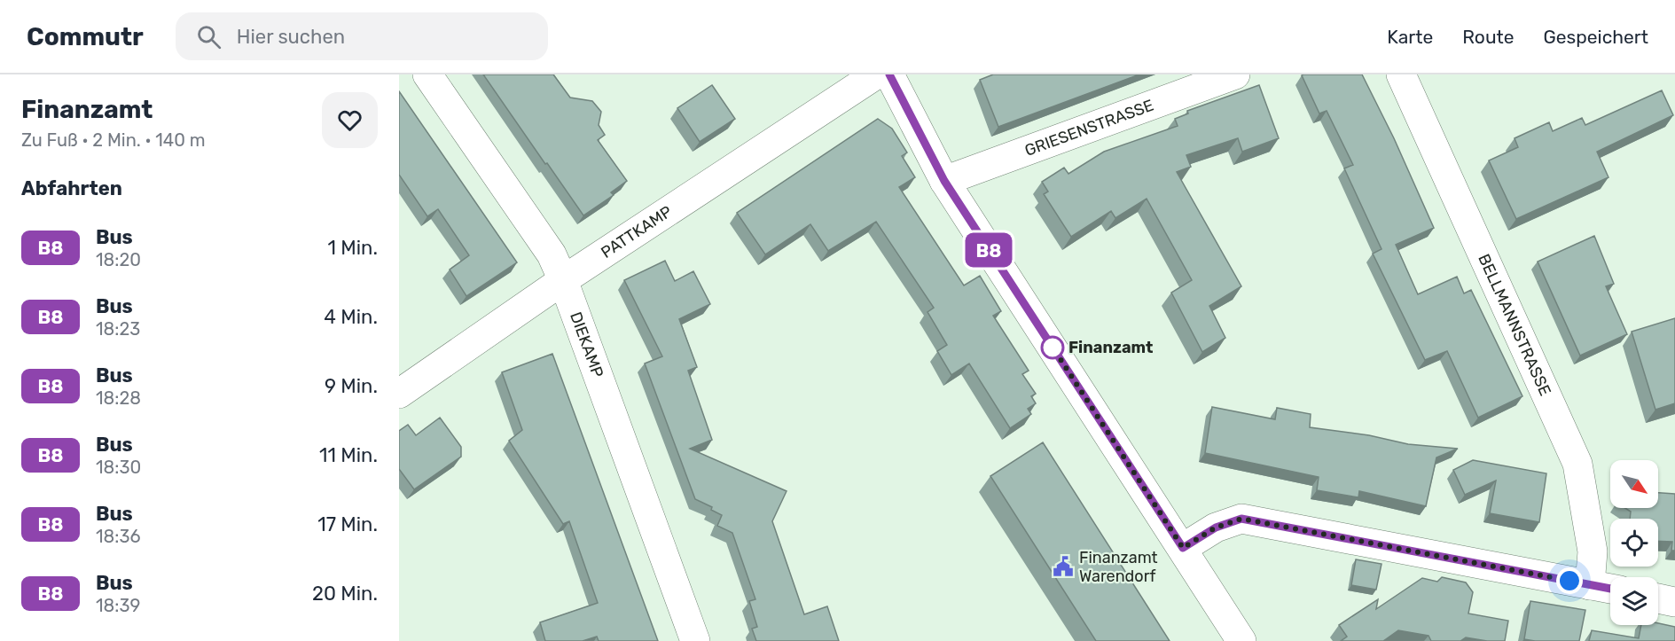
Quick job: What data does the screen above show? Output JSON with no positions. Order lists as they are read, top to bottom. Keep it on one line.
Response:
{"streets":{"street":["GRIESENSTRASSE","PATTKAMP","BELLMANNSTRASSE","DIEKAMP"]},"crossings":[["PATTKAMP","DIEKAMP"]],"places":{"other":["Finanzamt"],"public building":["Finanzamt Warendorf"]},"lines":["bus line B8"],"north":"bottom right","page":{"header":"Commutr","search":"Hier suchen","nav":["Karte","Route","Gespeichert"],"heading":[["Finanzamt","Zu Fuß · 2 Min. · 140 m"],"Abfahrten"],"on_map":"B8","list":[{"mark":"B8","name":"Bus","note":"18:20","value":"1 Min."},{"mark":"B8","name":"Bus","note":"18:23","value":"4 Min."},{"mark":"B8","name":"Bus","note":"18:28","value":"9 Min."},{"mark":"B8","name":"Bus","note":"18:30","value":"11 Min."},{"mark":"B8","name":"Bus","note":"18:36","value":"17 Min."},{"mark":"B8","name":"Bus","note":"18:39","value":"20 Min."}]}}
